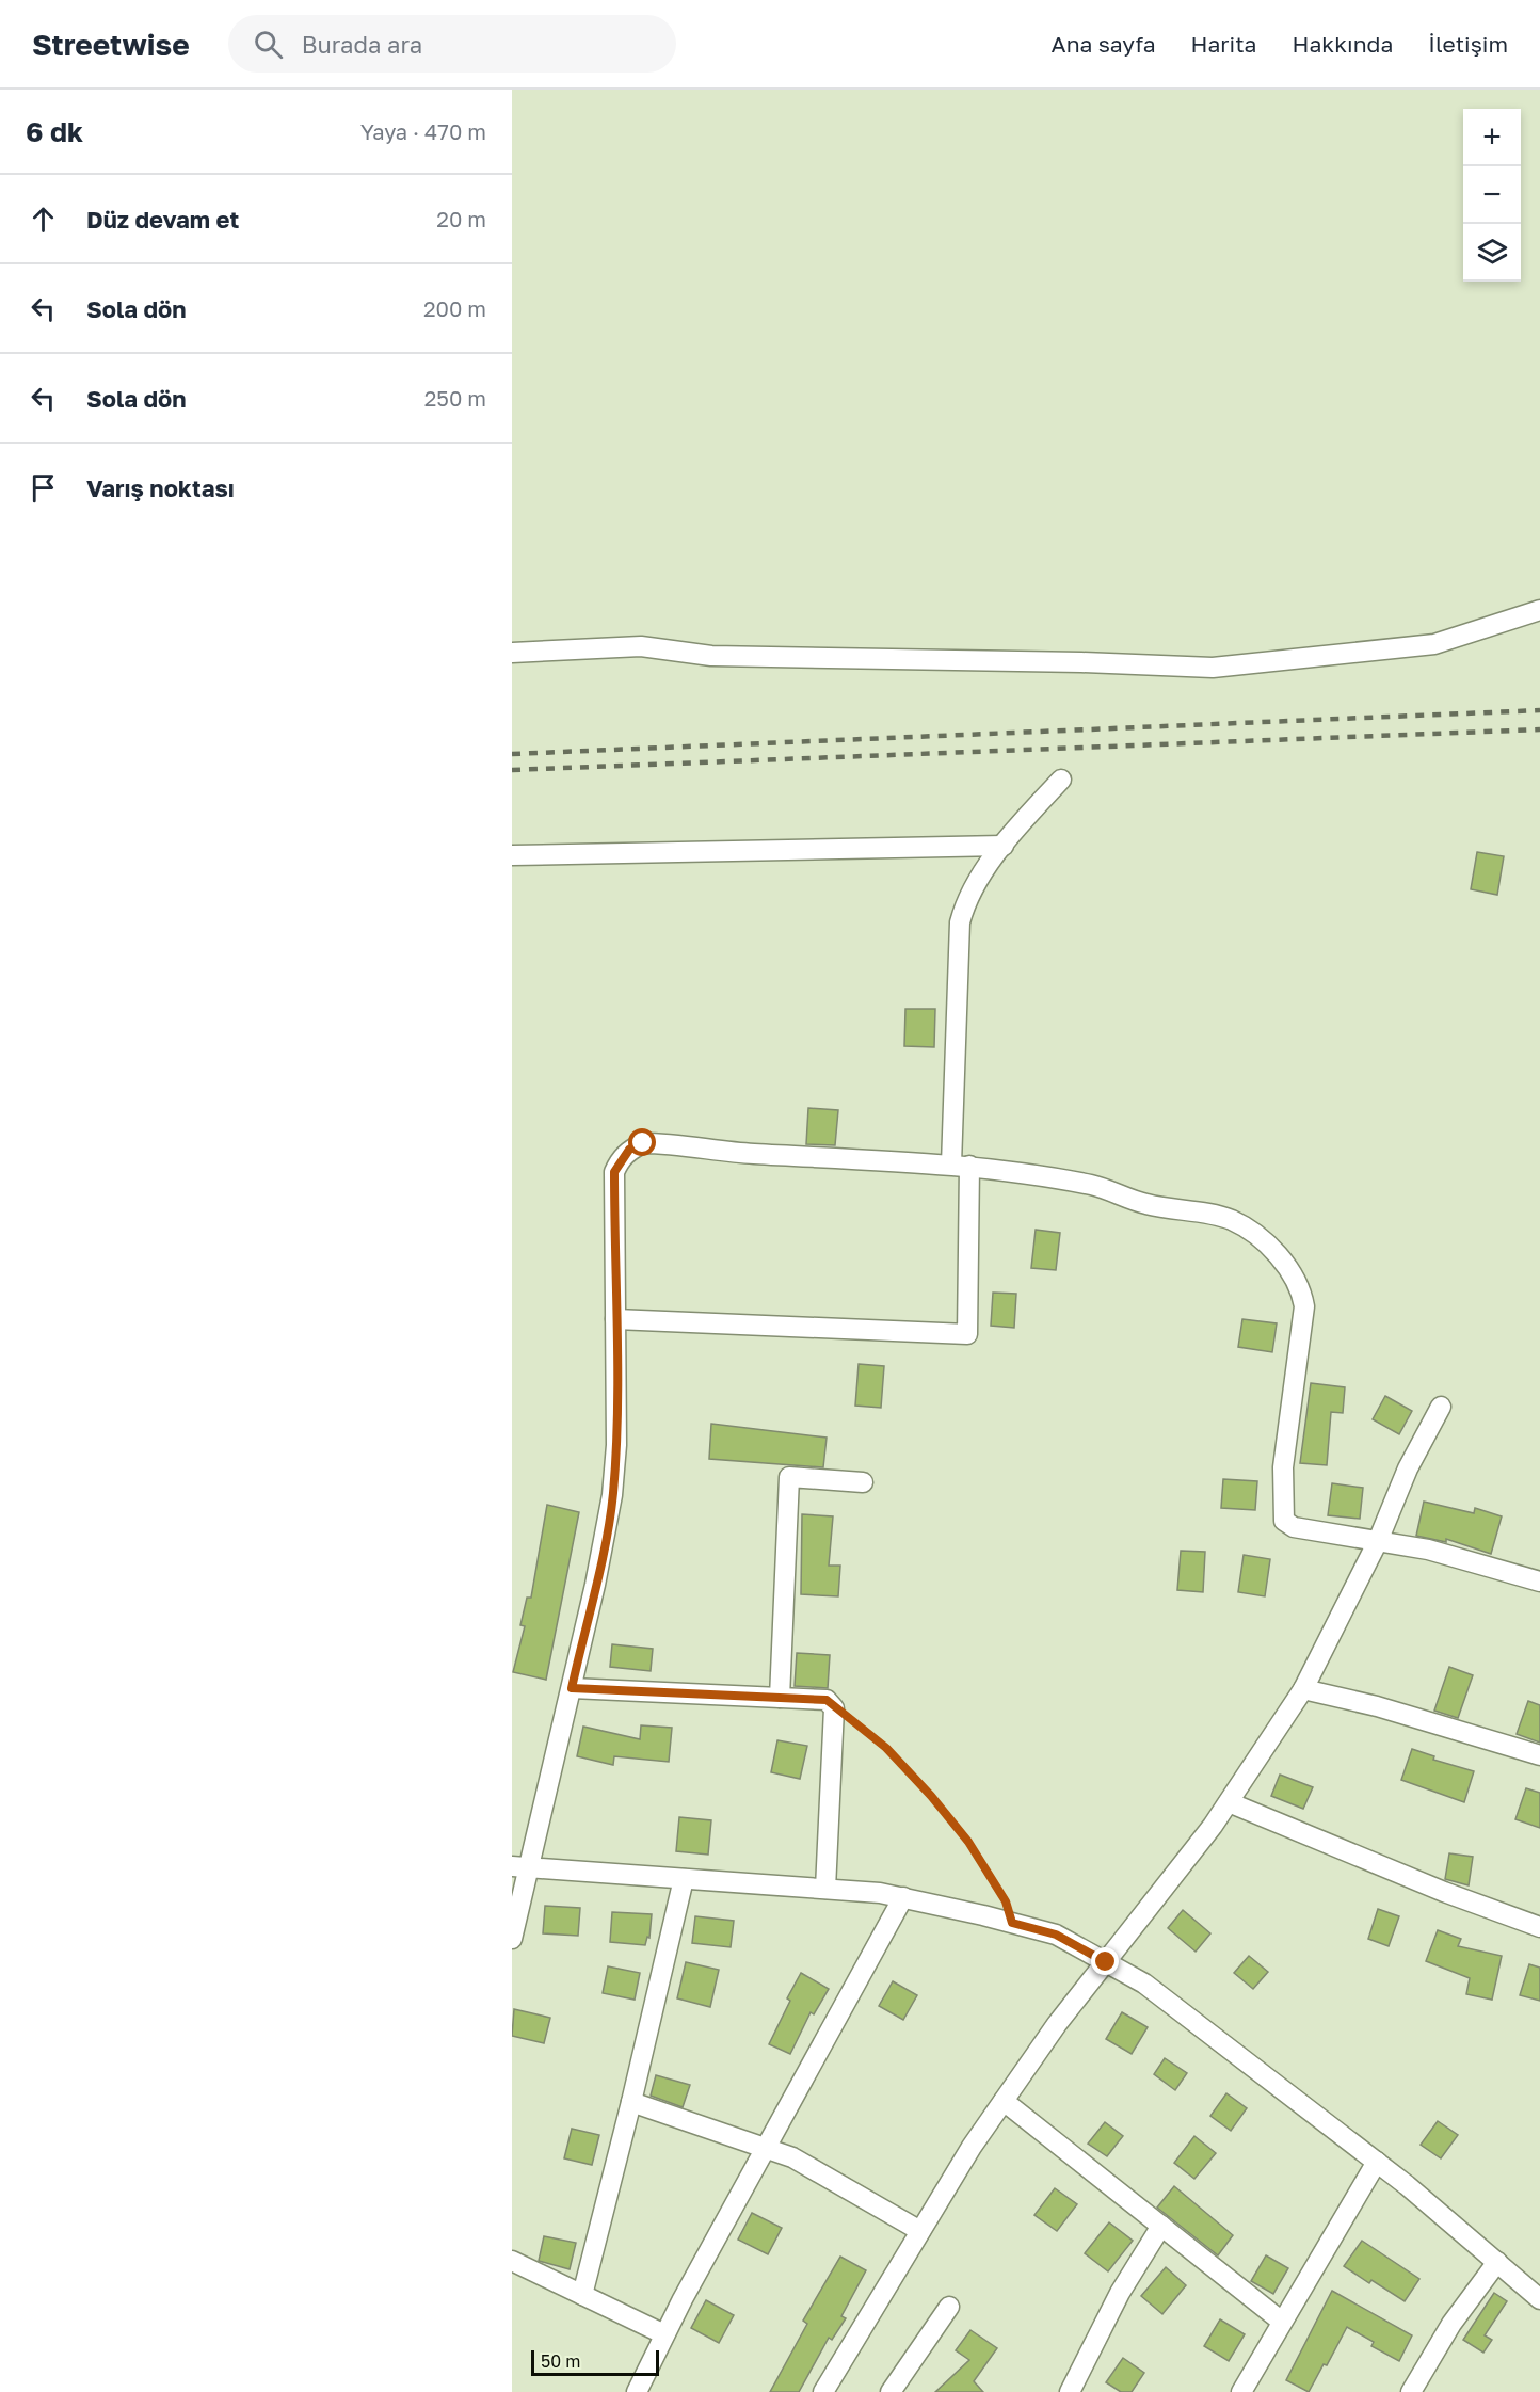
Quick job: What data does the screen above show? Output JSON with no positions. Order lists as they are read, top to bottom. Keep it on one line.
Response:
{"scale_bar":"50 m","page":{"header":"Streetwise","search":"Burada ara","nav":["Ana sayfa","Harita","Hakkında","İletişim"],"heading":["6 dk","Yaya · 470 m"],"map_buttons":["+","−"],"list":[["Düz devam et","20 m"],["Sola dön","200 m"],["Sola dön","250 m"],"Varış noktası"],"scale":"50 m"}}
